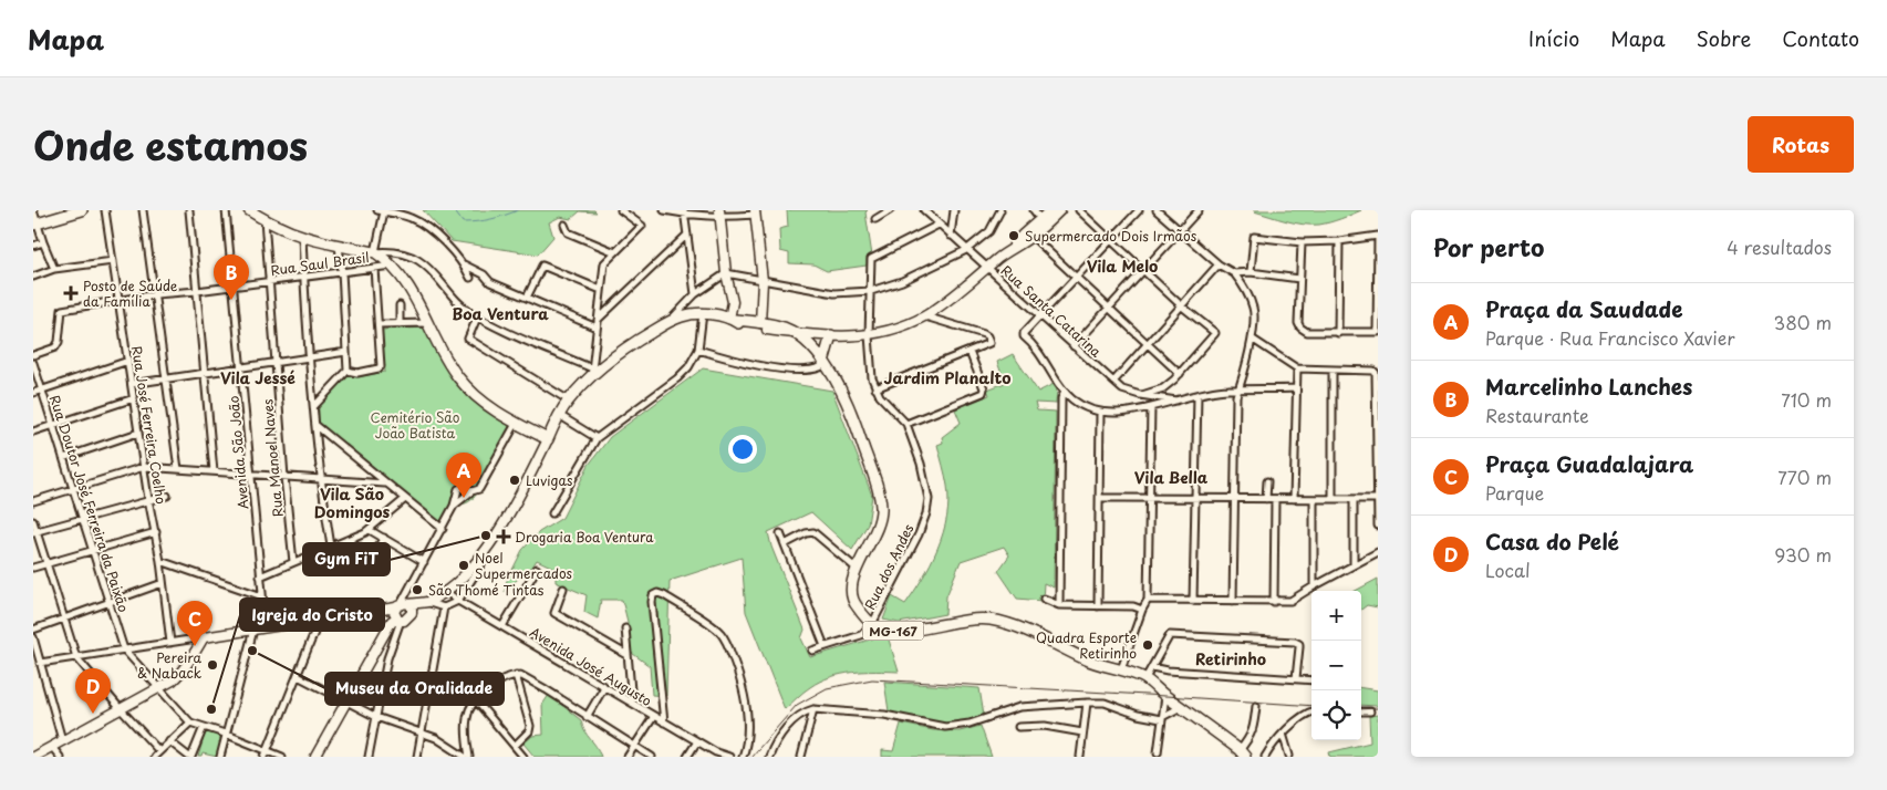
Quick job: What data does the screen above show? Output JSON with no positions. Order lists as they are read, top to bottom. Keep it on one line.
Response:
{"streets":{"main road":["MG-167"],"street":["Rua Saul Brasil","Rua Santa Catarina","Rua José Ferreira Coelho","Avenida São João","Rua Manoel Naves","Rua Doutor José Ferreira da Paixão","Rua dos Andes","Avenida José Augusto"]},"crossings":[["Rua Saul Brasil","Rua José Ferreira Coelho"],["Rua Saul Brasil","Avenida São João"],["Rua Saul Brasil","Rua Manoel Naves"],["Rua Santa Catarina","Rua dos Andes"],["Rua dos Andes","MG-167"]],"districts":["Vila Melo","Boa Ventura","Vila Jessé","Jardim Planalto","Vila Bella","Vila São Domingos","Retirinho"],"parks":["Cemitério São João Batista"],"places":{"other":["Supermercado Dois Irmãos","Luvigas","Gym FiT","Noel Supermercados","São Thomé Tintas","Quadra Esporte Retirinho","Museu da Oralidade","Pereira & Naback","Igreja do Cristo"],"health":["Posto de Saúde da Família","Drogaria Boa Ventura"]},"page":{"header":"Mapa","nav":["Início","Mapa","Sobre","Contato"],"title":"Onde estamos","buttons":"Rotas","heading":["Por perto","4 resultados"],"pins":["B","A","C","D"],"list":[{"mark":"A","name":"Praça da Saudade","note":"Parque · Rua Francisco Xavier","value":"380 m"},{"mark":"B","name":"Marcelinho Lanches","note":"Restaurante","value":"710 m"},{"mark":"C","name":"Praça Guadalajara","note":"Parque","value":"770 m"},{"mark":"D","name":"Casa do Pelé","note":"Local","value":"930 m"}],"map_buttons":["+","−"]}}
